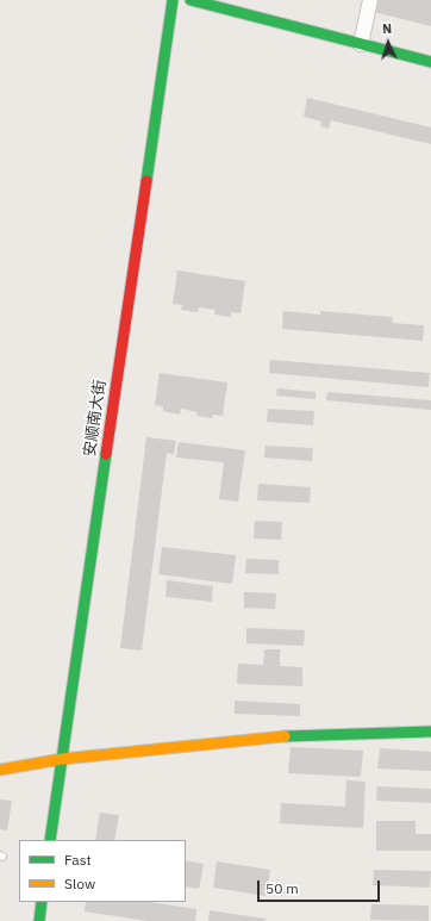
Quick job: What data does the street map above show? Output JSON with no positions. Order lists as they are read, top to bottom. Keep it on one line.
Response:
{"streets":{"street":["安顺南大街"]},"legend":["Fast","Slow"],"scale_bar":"50 m","north":"top"}
